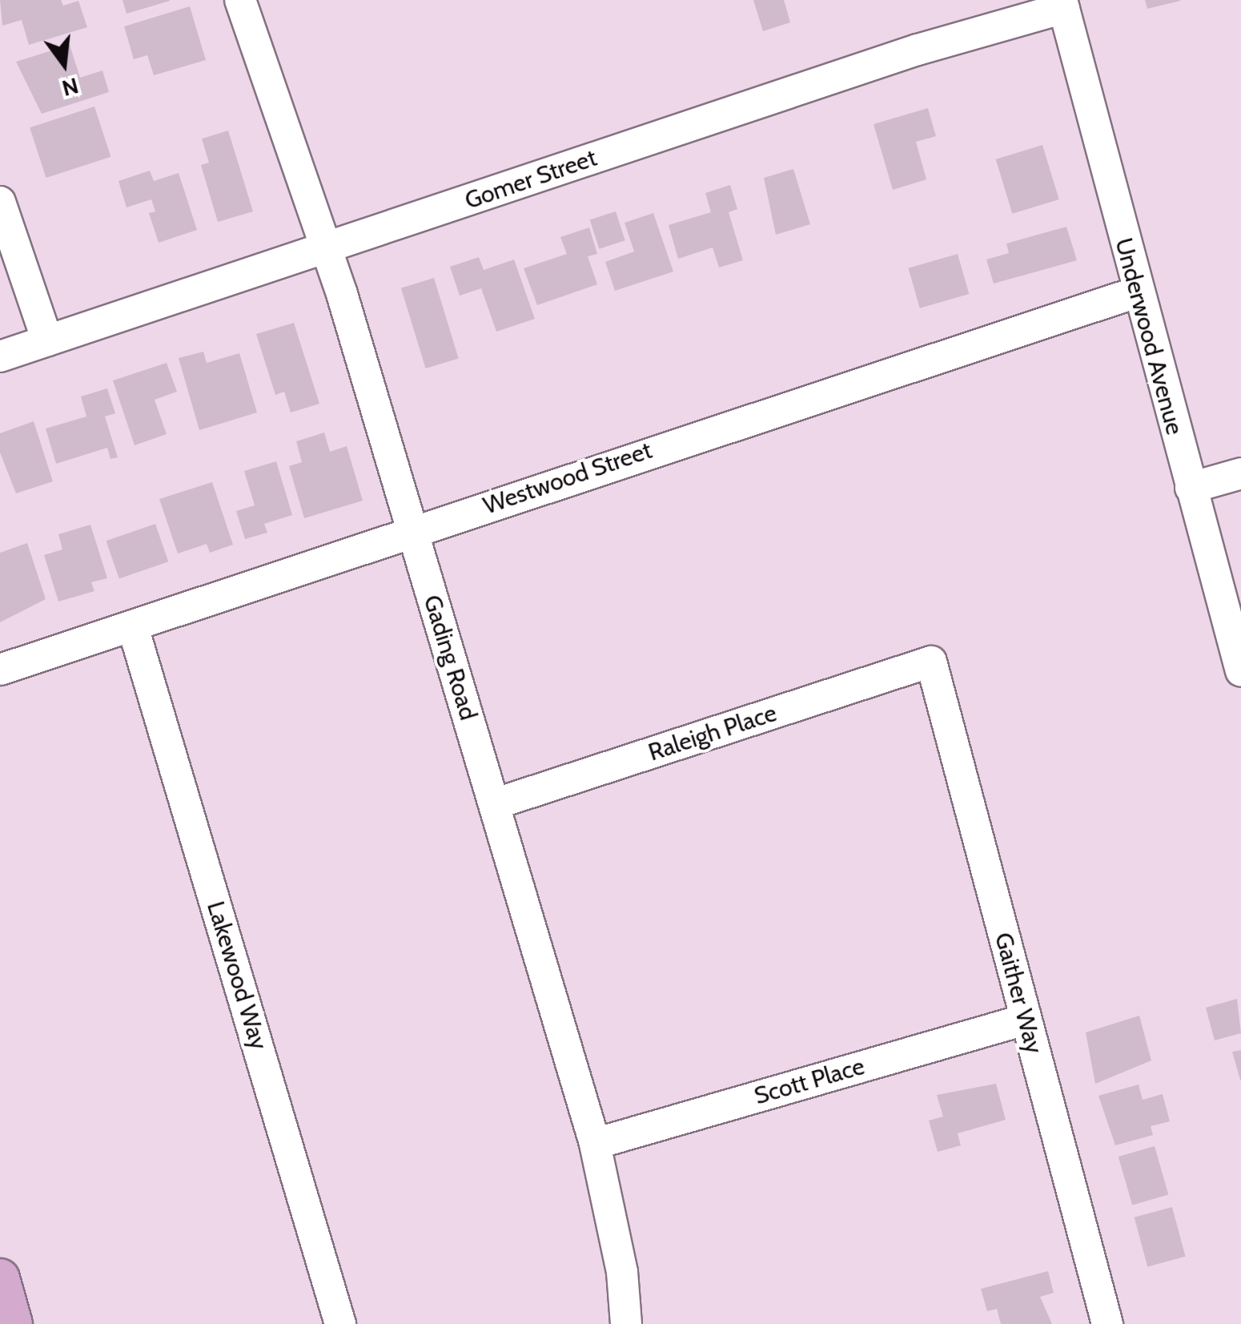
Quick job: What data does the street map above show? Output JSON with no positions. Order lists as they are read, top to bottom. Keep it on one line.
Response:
{"streets":{"street":["Gomer Street","Underwood Avenue","Westwood Street","Gading Road","Raleigh Place","Lakewood Way","Gaither Way","Scott Place"]},"crossings":[["Gomer Street","Underwood Avenue"],["Gomer Street","Gading Road"],["Underwood Avenue","Westwood Street"],["Westwood Street","Gading Road"],["Westwood Street","Lakewood Way"],["Gading Road","Raleigh Place"],["Gading Road","Scott Place"],["Raleigh Place","Gaither Way"],["Gaither Way","Scott Place"]],"north":"bottom"}
